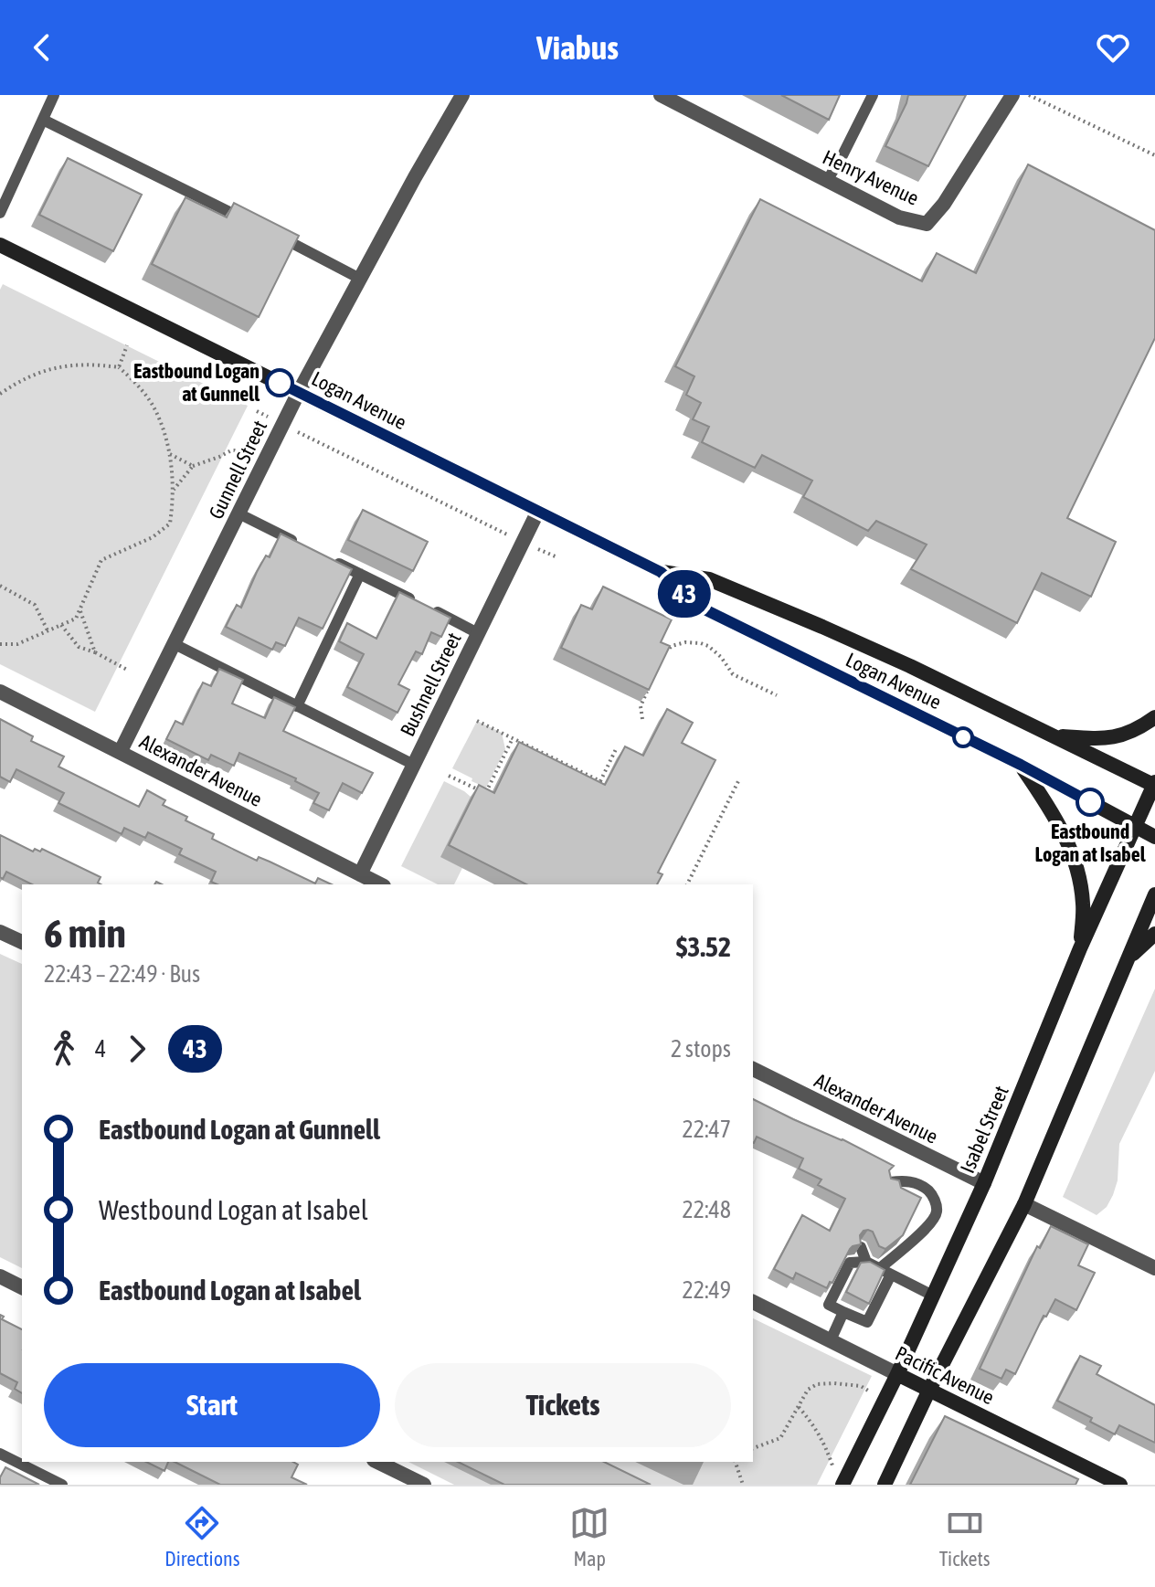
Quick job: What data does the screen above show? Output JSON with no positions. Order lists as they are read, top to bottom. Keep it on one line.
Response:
{"streets":{"main road":["Logan Avenue","Isabel Street","Pacific Avenue"],"street":["Henry Avenue","Gunnell Street","Bushnell Street","Alexander Avenue"]},"crossings":[["Logan Avenue","Gunnell Street"],["Logan Avenue","Bushnell Street"],["Logan Avenue","Isabel Street"],["Gunnell Street","Alexander Avenue"],["Bushnell Street","Alexander Avenue"],["Alexander Avenue","Isabel Street"],["Isabel Street","Pacific Avenue"]],"places":["Eastbound Logan at Gunnell","Eastbound Logan at Isabel"],"lines":["bus line 43"],"page":{"header":"Viabus","on_map":"43","heading":["6 min","22:43 – 22:49 · Bus","$3.52"],"legs":["4","43","2 stops"],"list":[{"name":"Eastbound Logan at Gunnell","value":"22:47"},{"name":"Westbound Logan at Isabel","value":"22:48"},{"name":"Eastbound Logan at Isabel","value":"22:49"}],"buttons":["Start","Tickets"],"tabs":["Directions","Map","Tickets"]}}
